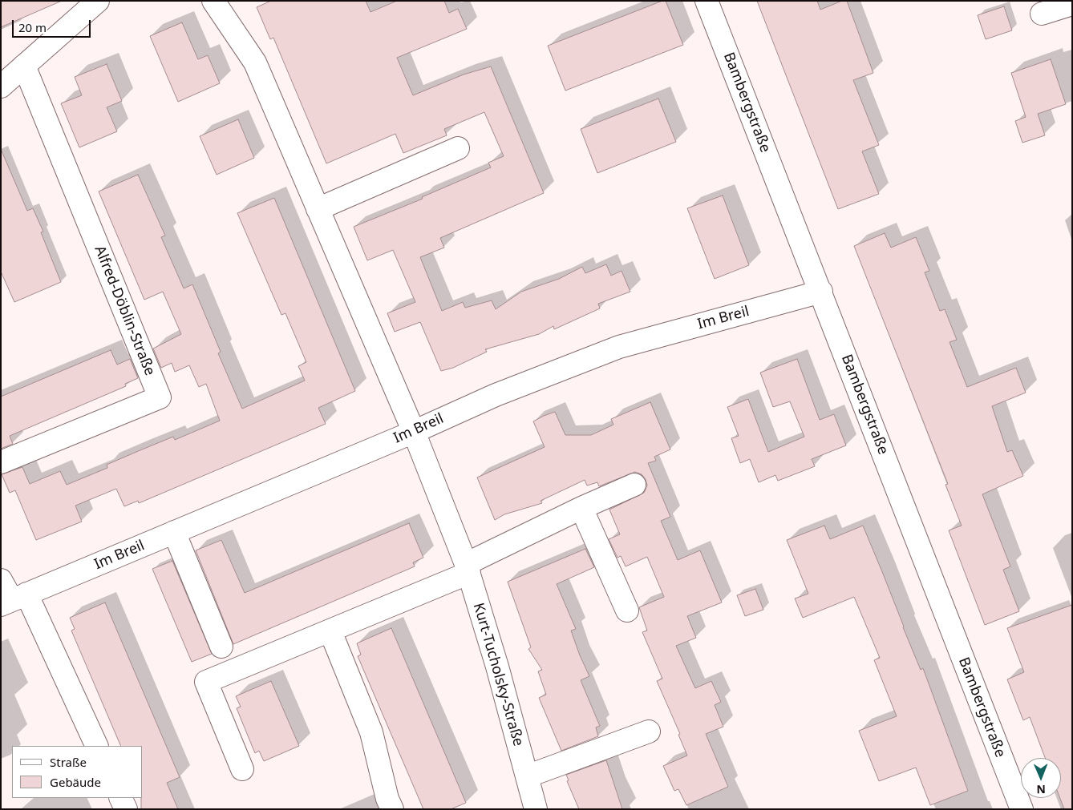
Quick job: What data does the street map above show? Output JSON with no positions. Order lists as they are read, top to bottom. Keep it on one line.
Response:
{"streets":{"street":["Bambergstraße","Alfred-Döblin-Straße","Im Breil","Kurt-Tucholsky-Straße"]},"crossings":[["Bambergstraße","Im Breil"],["Im Breil","Kurt-Tucholsky-Straße"]],"legend":["Straße","Gebäude"],"scale_bar":"20 m","north":"bottom"}
